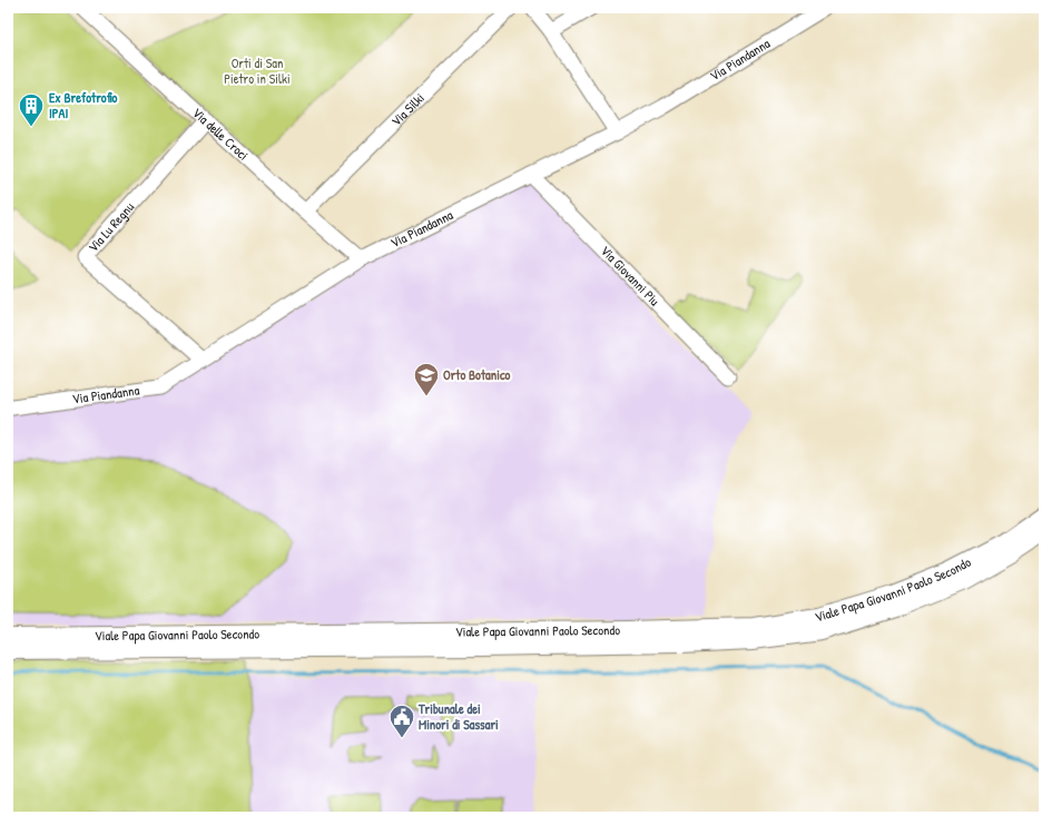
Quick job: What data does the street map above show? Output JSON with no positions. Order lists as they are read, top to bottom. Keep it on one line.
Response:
{"streets":{"main road":["Viale Papa Giovanni Paolo Secondo"],"street":["Via Piandanna","Via Silki","Via delle Croci","Via Lu Regnu","Via Giovanni Piu"]},"crossings":[["Via Piandanna","Via delle Croci"],["Via Piandanna","Via Lu Regnu"],["Via Piandanna","Via Giovanni Piu"],["Via Silki","Via delle Croci"],["Via delle Croci","Via Lu Regnu"]],"parks":["Orti di San Pietro in Silki"],"places":{"building":["Ex Brefotrofio IPAI"],"school or university":["Orto Botanico"],"public building":["Tribunale dei Minori di Sassari"]}}
